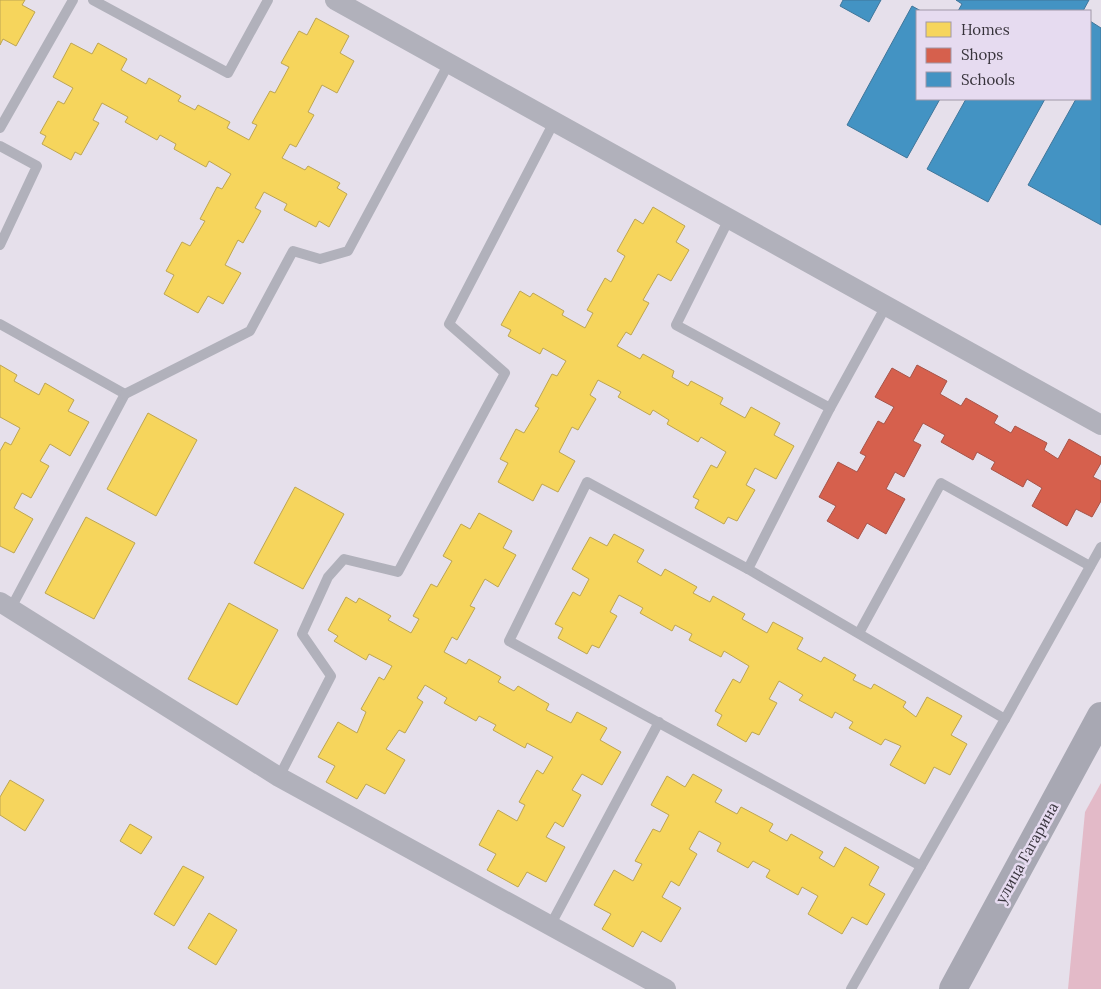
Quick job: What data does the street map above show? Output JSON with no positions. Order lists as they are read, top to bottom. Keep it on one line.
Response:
{"streets":{"street":["улица Гагарина"]},"legend":["Homes","Shops","Schools"]}
